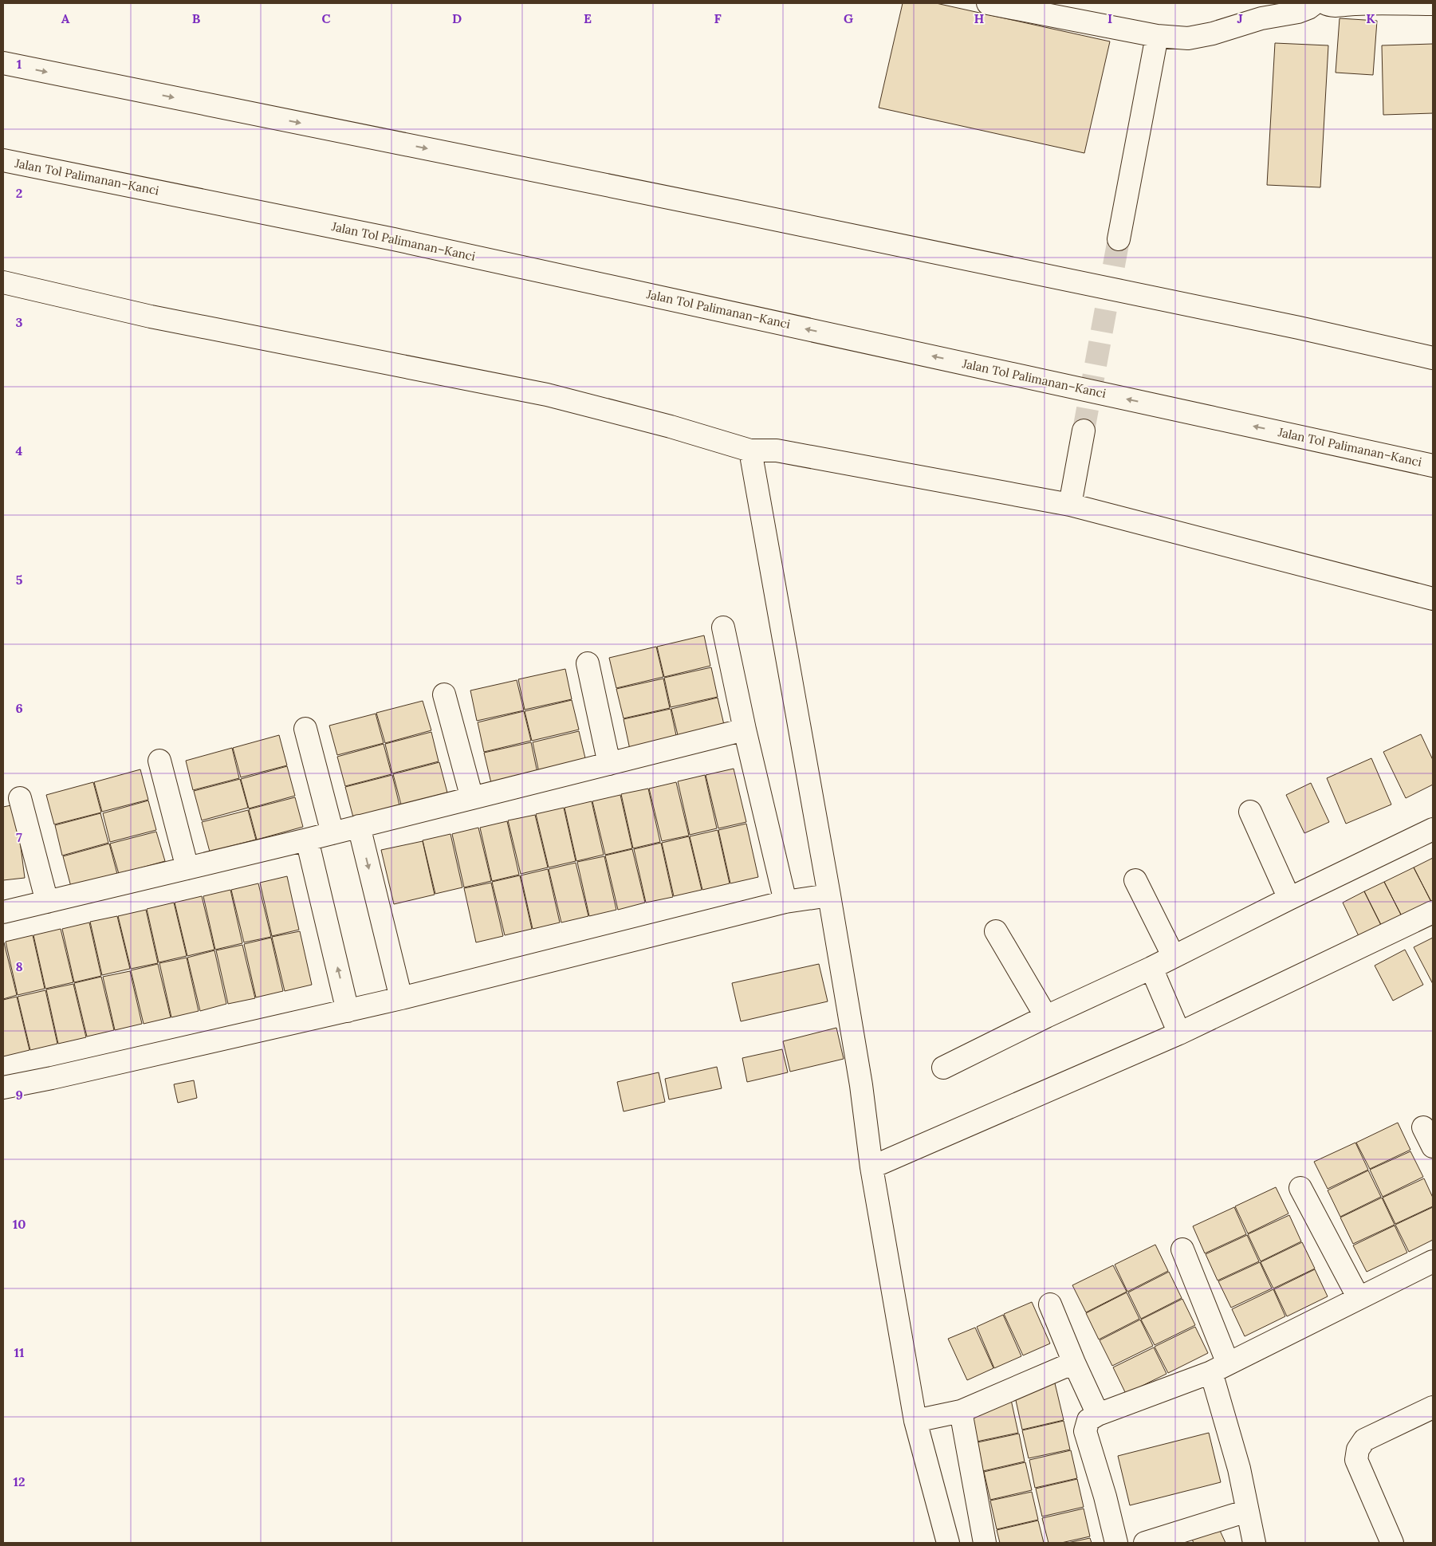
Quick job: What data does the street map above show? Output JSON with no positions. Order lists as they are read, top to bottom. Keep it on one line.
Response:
{"streets":{"main road":["Jalan Tol Palimanan–Kanci"]},"grid":{"columns":["A","B","C","D","E","F","G","H","I","J","K"],"rows":["1","2","3","4","5","6","7","8","9","10","11","12"]}}
